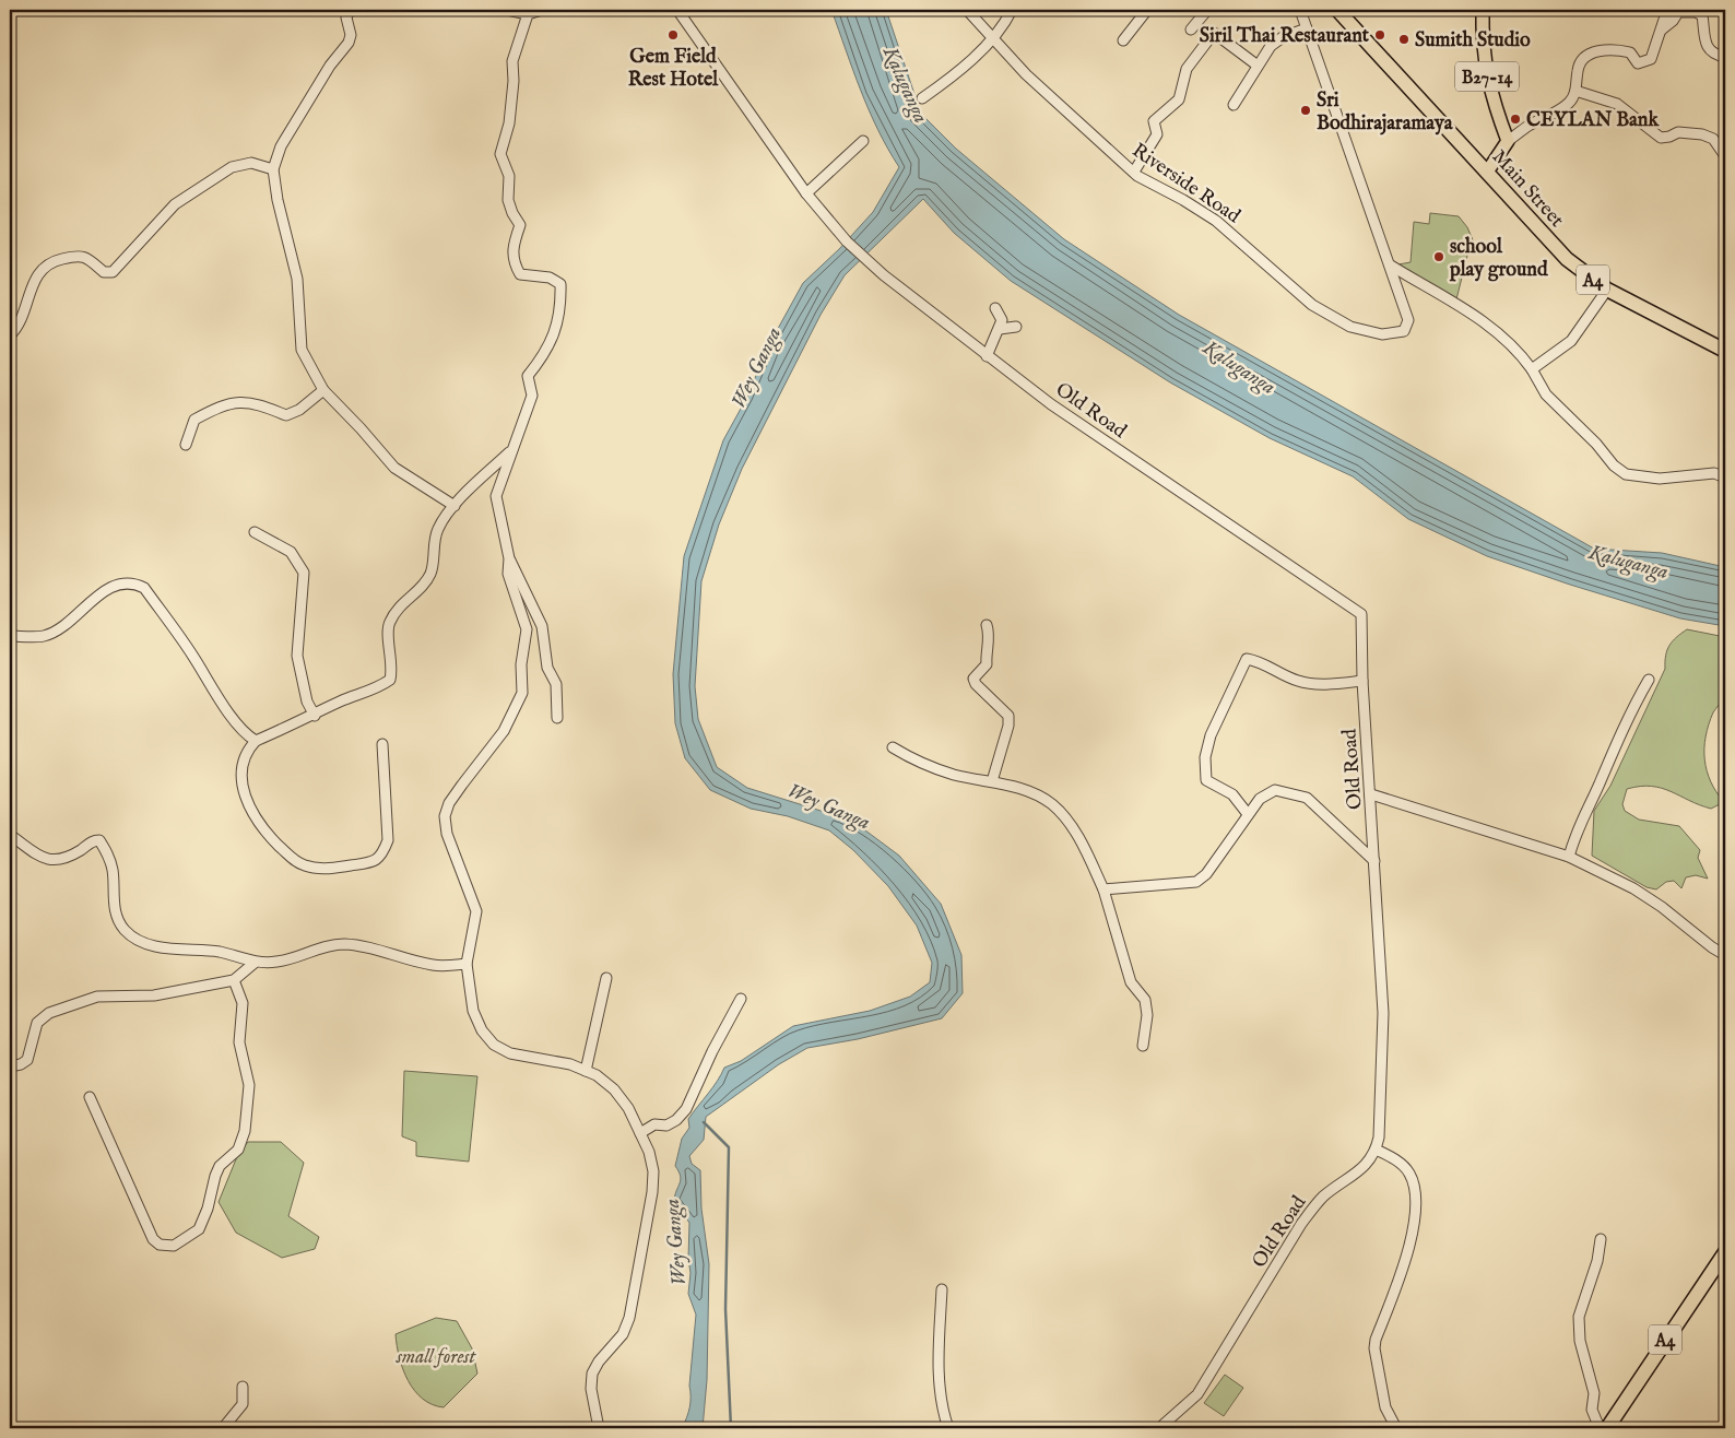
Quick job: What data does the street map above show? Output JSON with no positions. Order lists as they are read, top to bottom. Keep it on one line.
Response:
{"streets":{"highway":["Main Street","A4"],"main road":["B27-14"],"street":["Riverside Road","Old Road"]},"water":["Kaluganga","Wey Ganga"],"parks":["small forest"],"places":["Gem Field Rest Hotel","Siril Thai Restaurant","Sumith Studio","Sri Bodhirajaramaya","CEYLAN Bank","school play ground"]}
